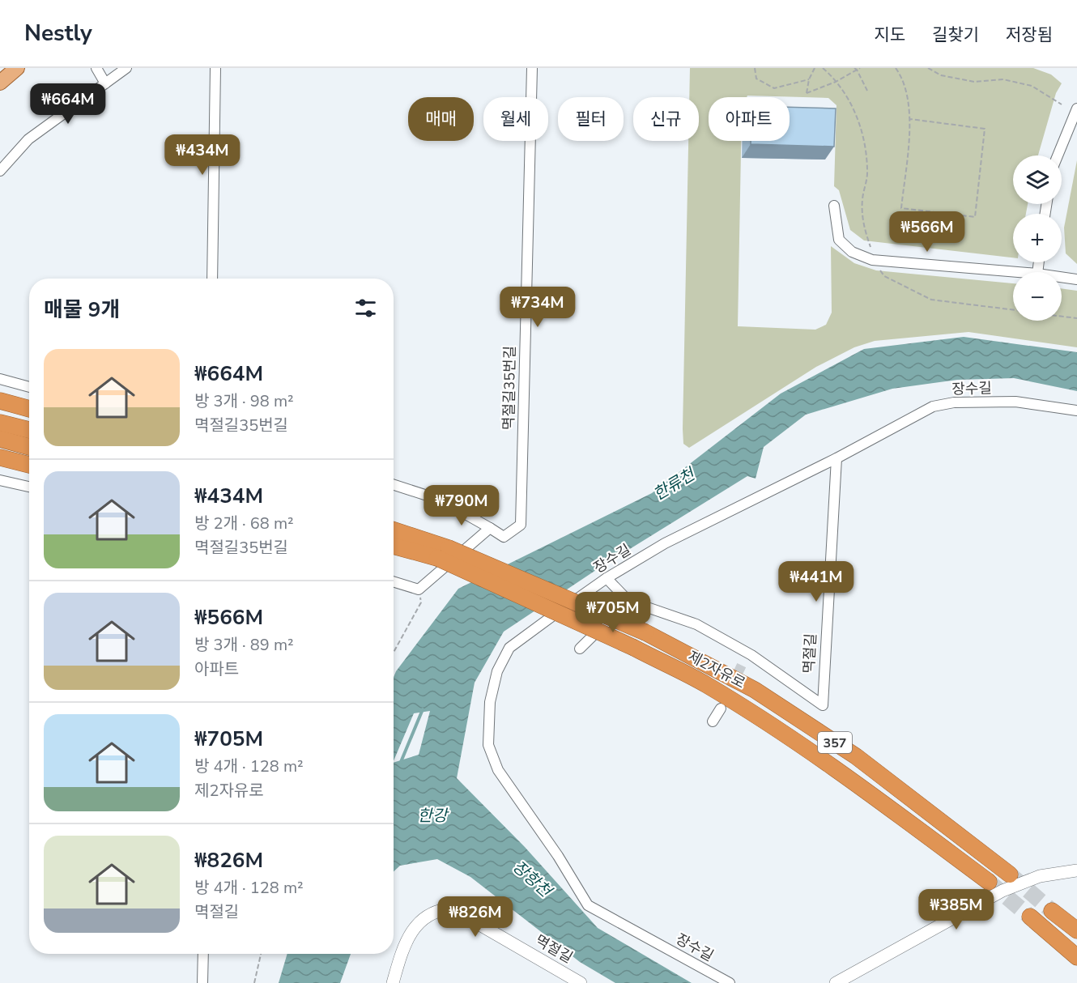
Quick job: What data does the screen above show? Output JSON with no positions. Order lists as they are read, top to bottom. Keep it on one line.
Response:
{"streets":{"highway":["제2자유로","357"],"street":["멱절길35번길","장수길","멱절길"]},"crossings":[["장수길","멱절길"]],"water":["한류천","한강","장항천"],"page":{"header":"Nestly","nav":["지도","길찾기","저장됨"],"price":["₩664M","₩434M","₩566M","₩734M","₩790M","₩441M","₩705M","₩385M","₩826M"],"chip":["매매","월세","필터","신규","아파트"],"map_buttons":["+","−"],"heading":"매물 9개","list":[{"name":"₩664M","note":"방 3개 · 98 m² · 멱절길35번길"},{"name":"₩434M","note":"방 2개 · 68 m² · 멱절길35번길"},{"name":"₩566M","note":"방 3개 · 89 m² · 아파트"},{"name":"₩705M","note":"방 4개 · 128 m² · 제2자유로"},{"name":"₩826M","note":"방 4개 · 128 m² · 멱절길"}]}}
